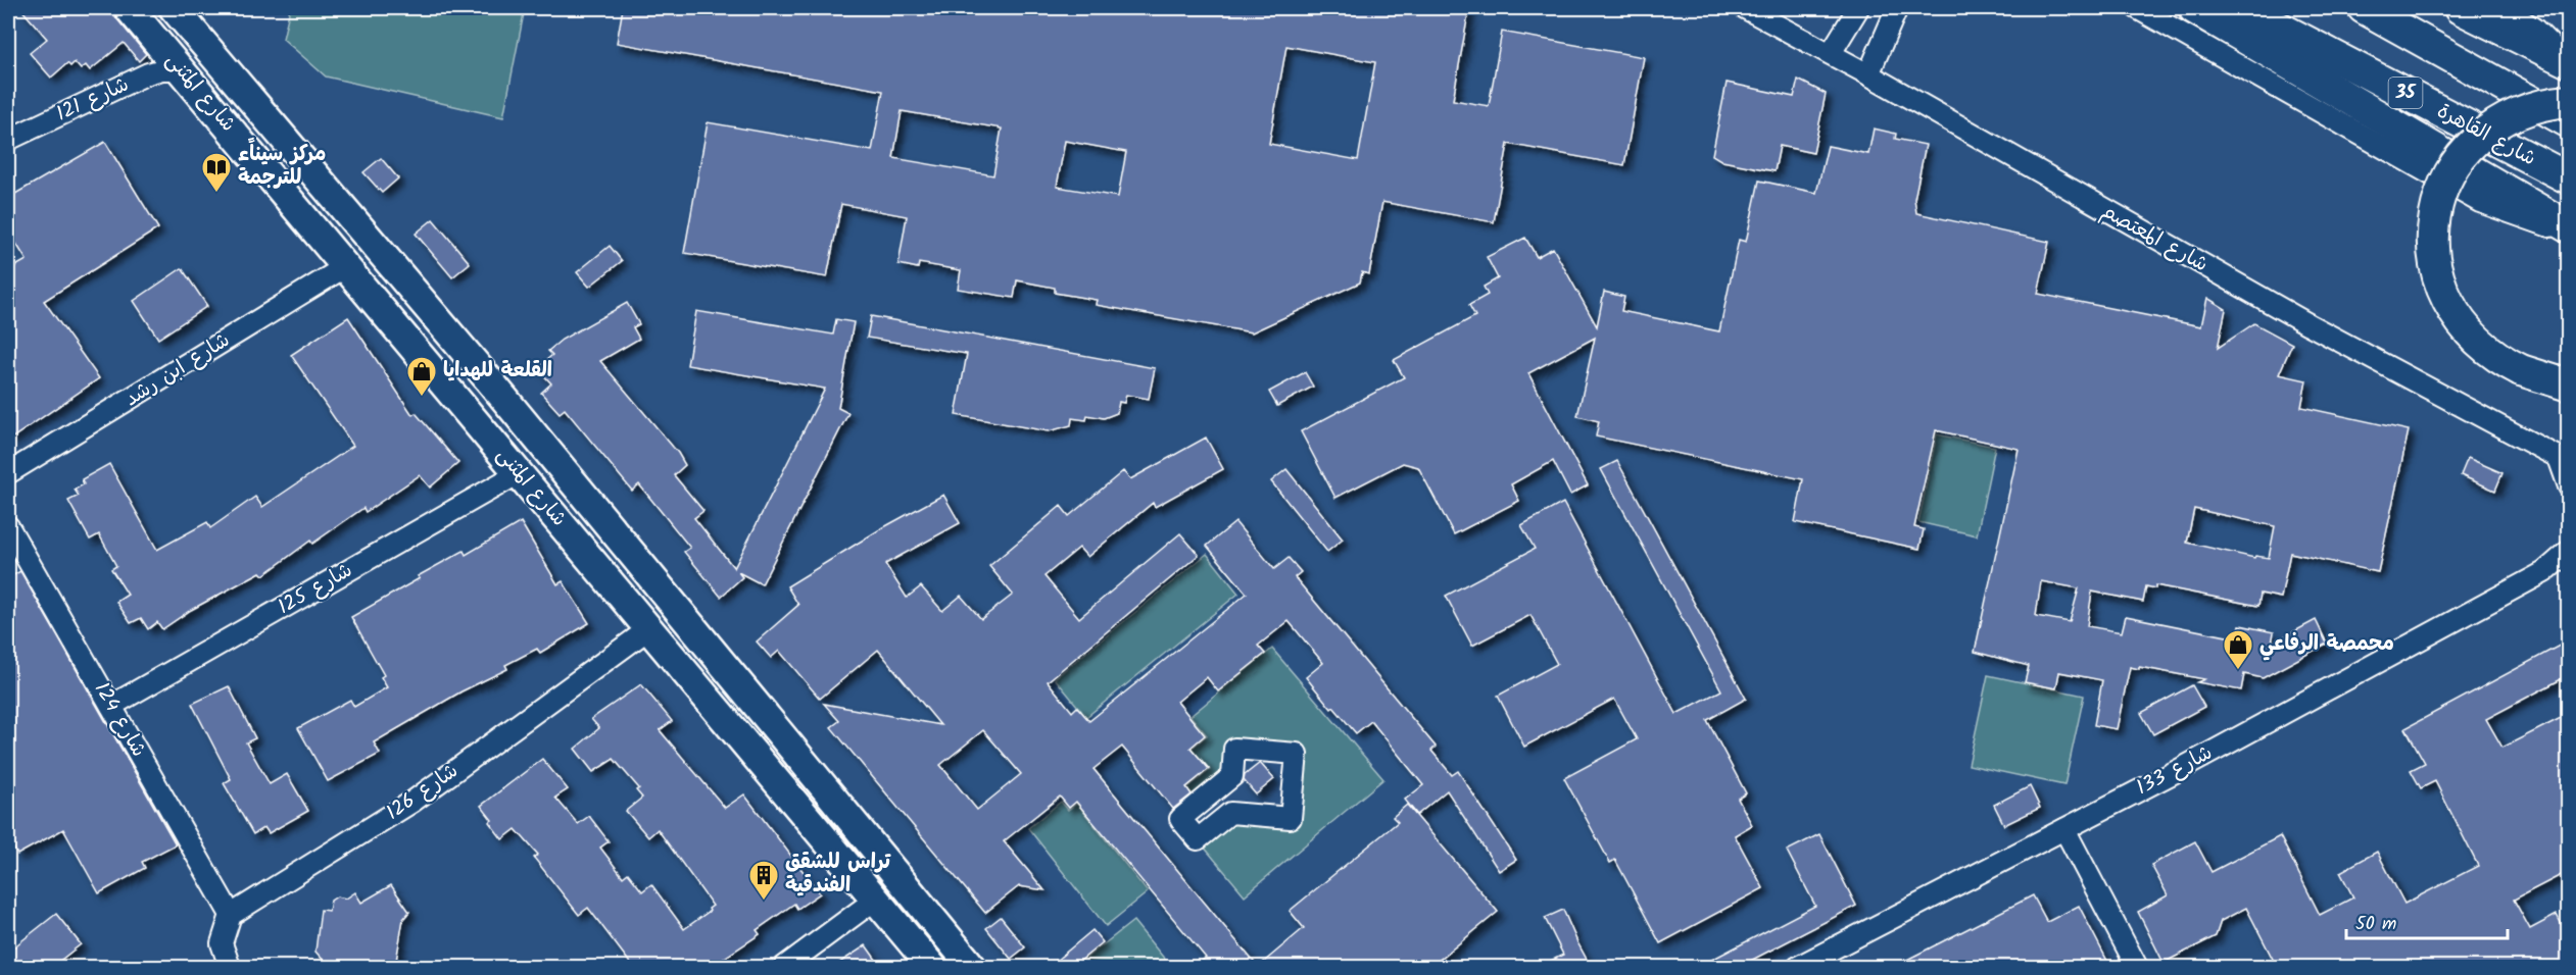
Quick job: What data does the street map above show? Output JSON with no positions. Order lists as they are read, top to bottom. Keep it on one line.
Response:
{"streets":{"main road":["35","شارع القاهرة"],"street":["شارع المثنى","شارع 121","شارع المعتصم","شارع ابن رشد","شارع 125","شارع 124","شارع 133","شارع 126"]},"crossings":[["شارع المثنى","شارع 121"],["شارع المثنى","شارع ابن رشد"],["شارع المثنى","شارع 125"],["شارع المثنى","شارع 126"],["شارع 125","شارع 124"],["شارع 124","شارع 126"]],"places":{"library":["مركز سيناًء للترجمة"],"shop":["القلعة للهدايا","محمصة الرفاعي"],"building":["تراس للشقق الفندقية"]},"scale_bar":"50 m"}
